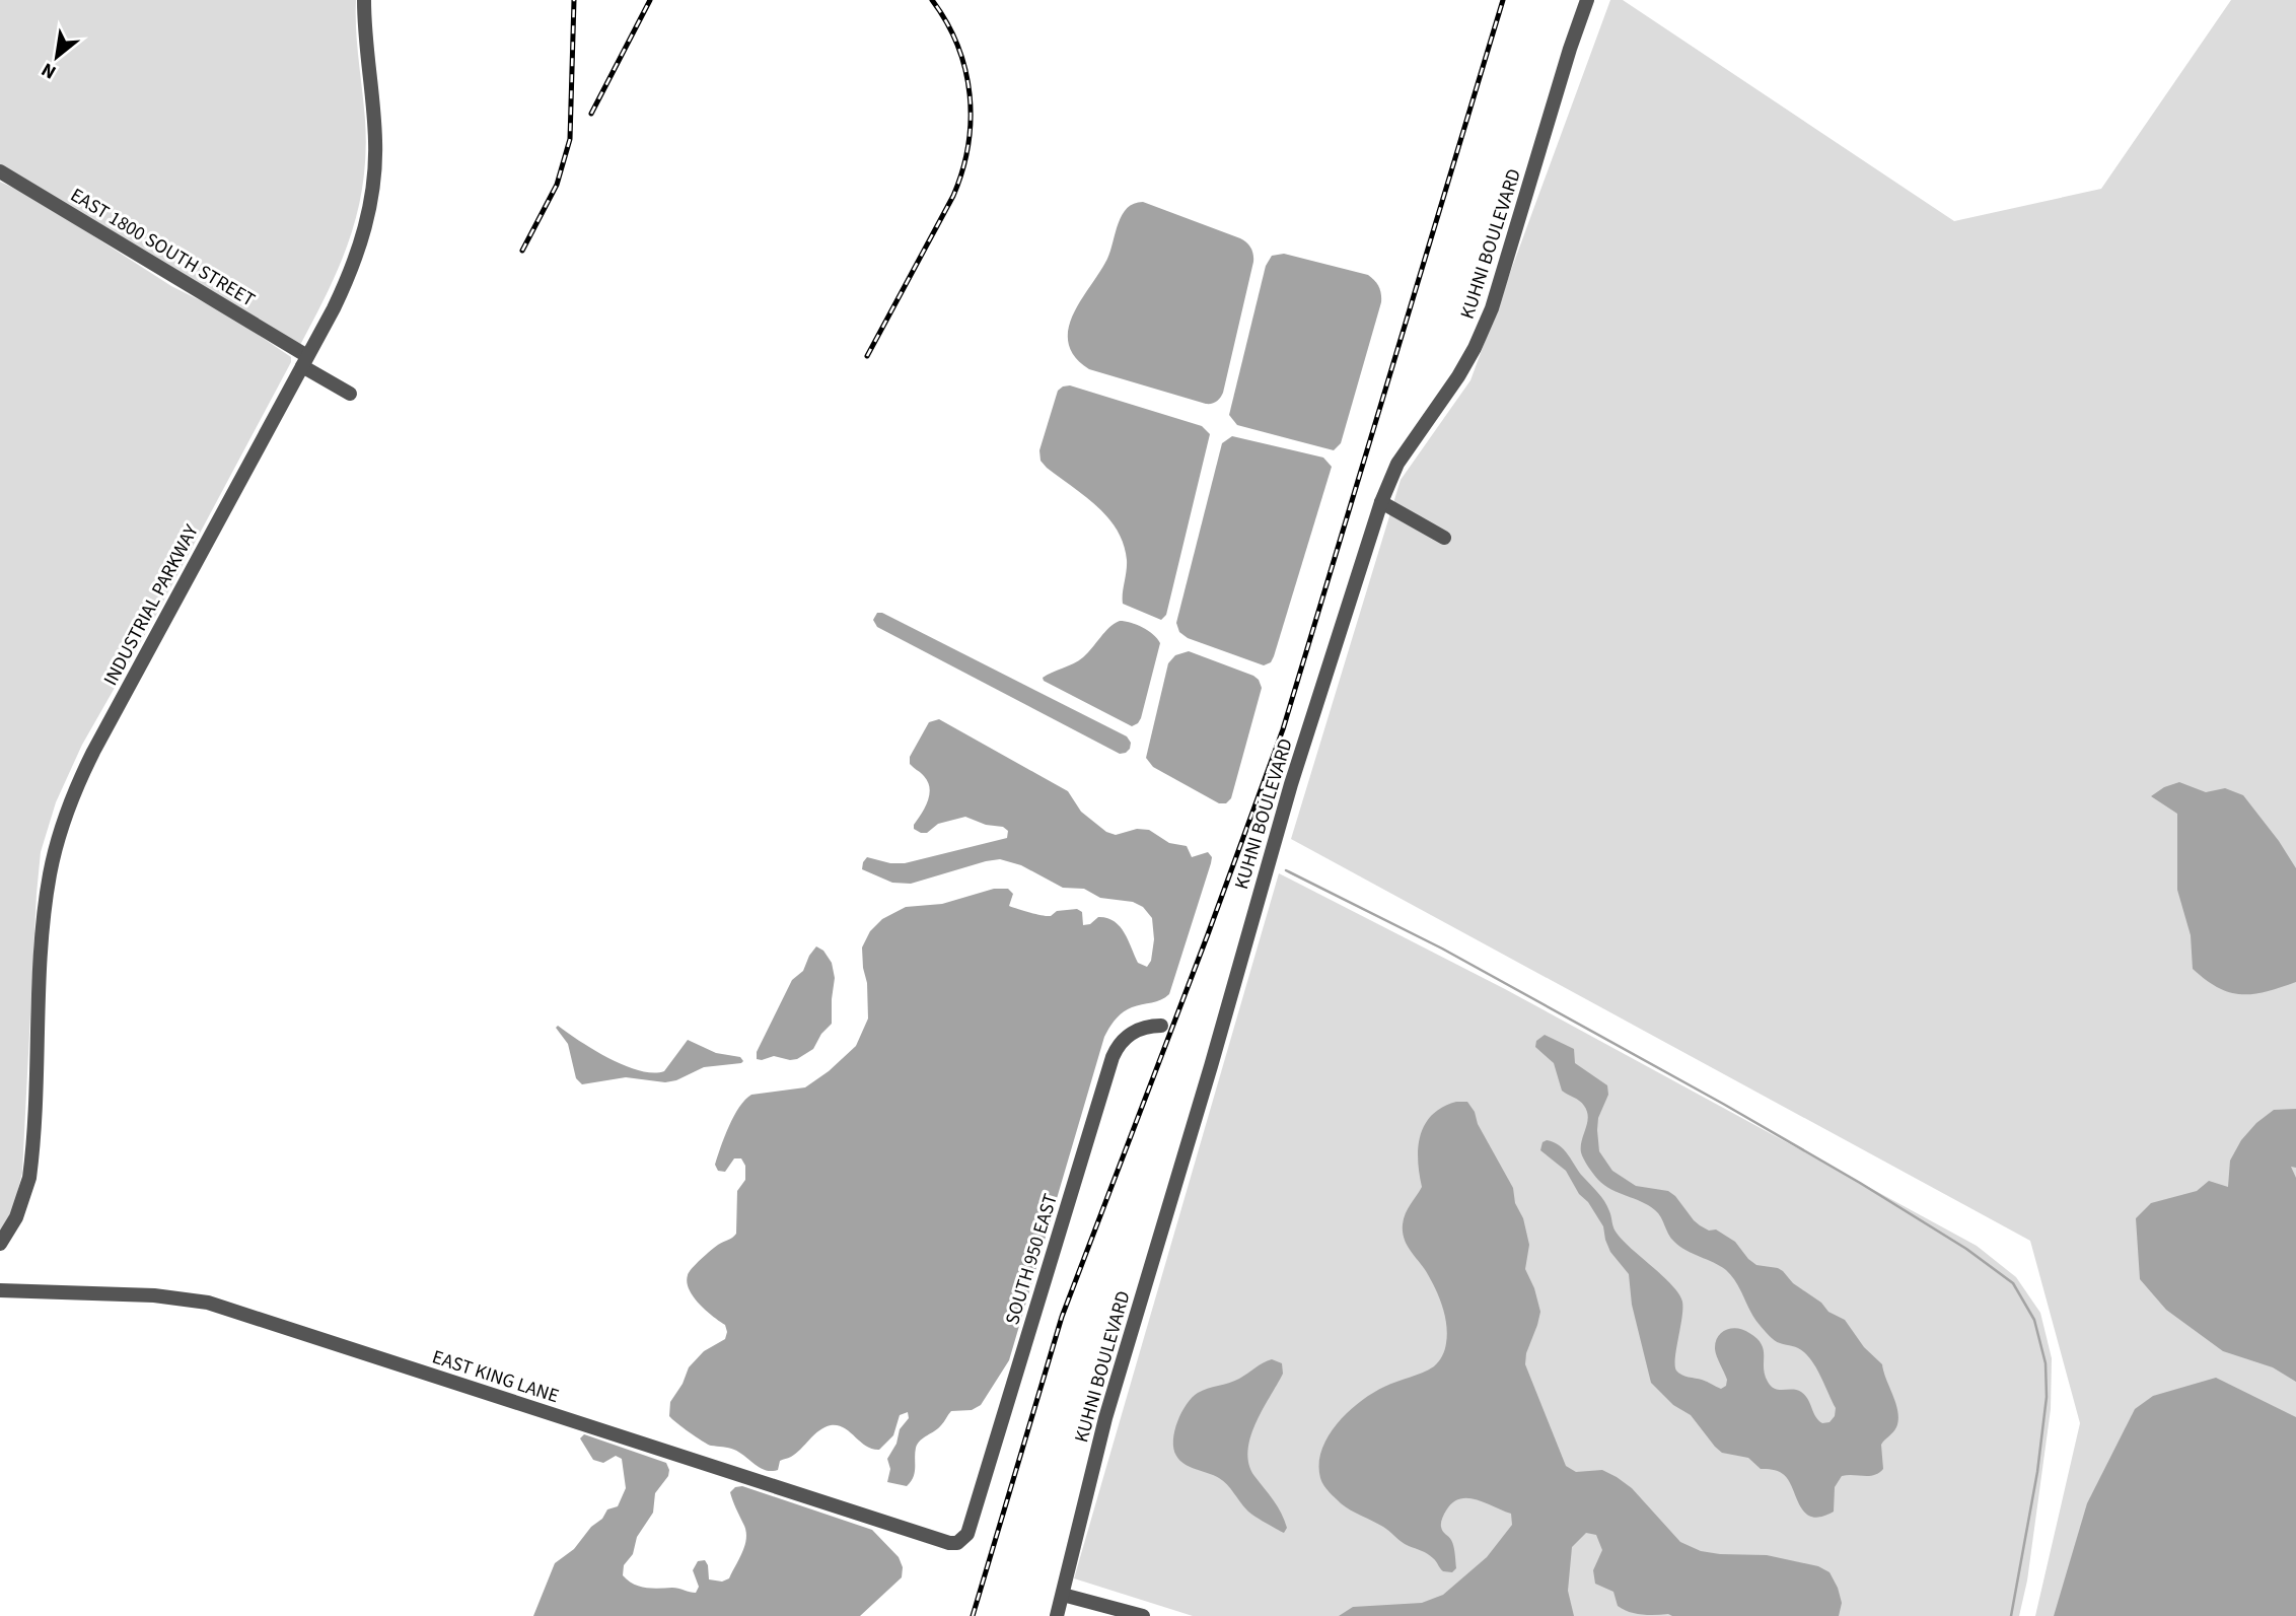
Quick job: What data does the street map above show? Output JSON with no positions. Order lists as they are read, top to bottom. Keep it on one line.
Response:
{"streets":{"street":["KUHNI BOULEVARD","EAST 1800 SOUTH STREET","INDUSTRIAL PARKWAY","SOUTH 950 EAST","EAST KING LANE"]},"crossings":[["EAST 1800 SOUTH STREET","INDUSTRIAL PARKWAY"],["SOUTH 950 EAST","EAST KING LANE"]],"north":"bottom left"}
